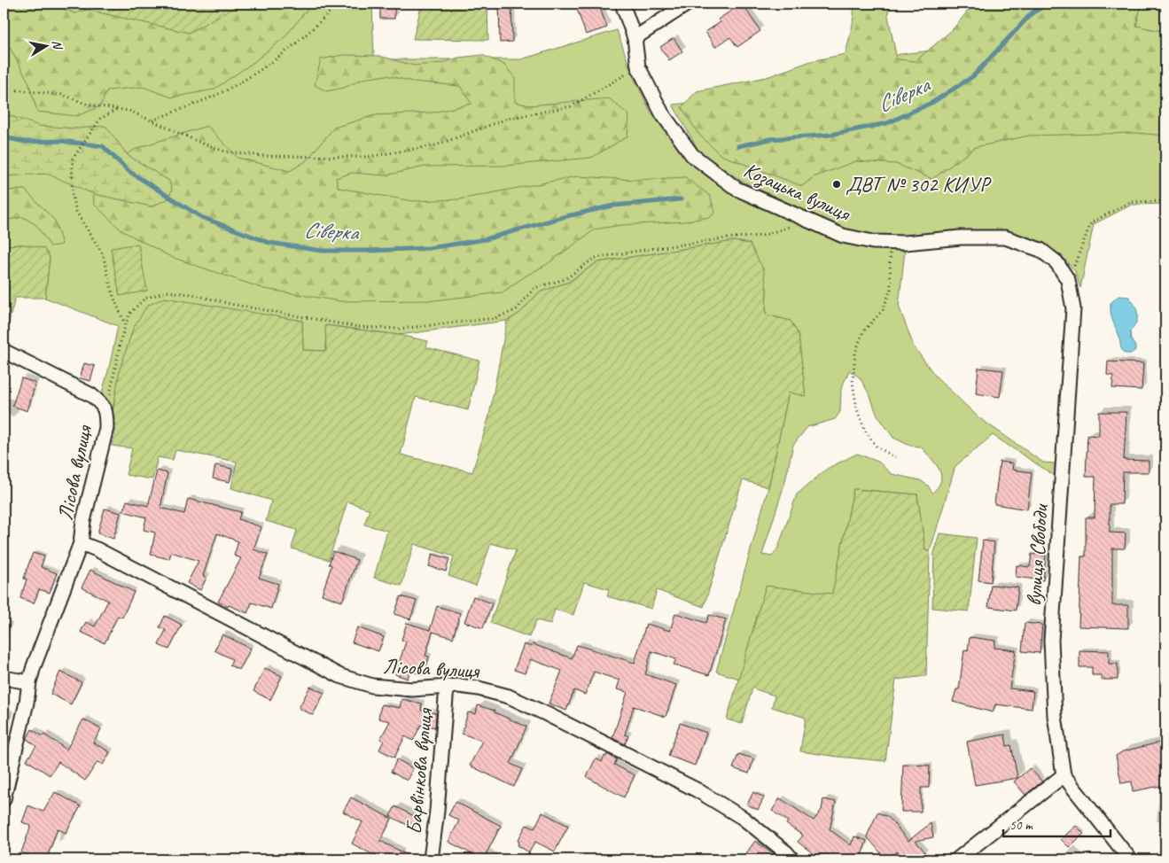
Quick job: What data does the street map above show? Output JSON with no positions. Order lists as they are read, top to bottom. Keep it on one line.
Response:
{"streets":{"street":["Козацька вулиця","Лісова вулиця","вулиця Свободи","Барвінкова вулиця"]},"crossings":[["Козацька вулиця","вулиця Свободи"],["Лісова вулиця","Барвінкова вулиця"]],"water":["Сіверка"],"places":["ДВТ № 302 КИУР"],"scale_bar":"50 m","north":"right"}
